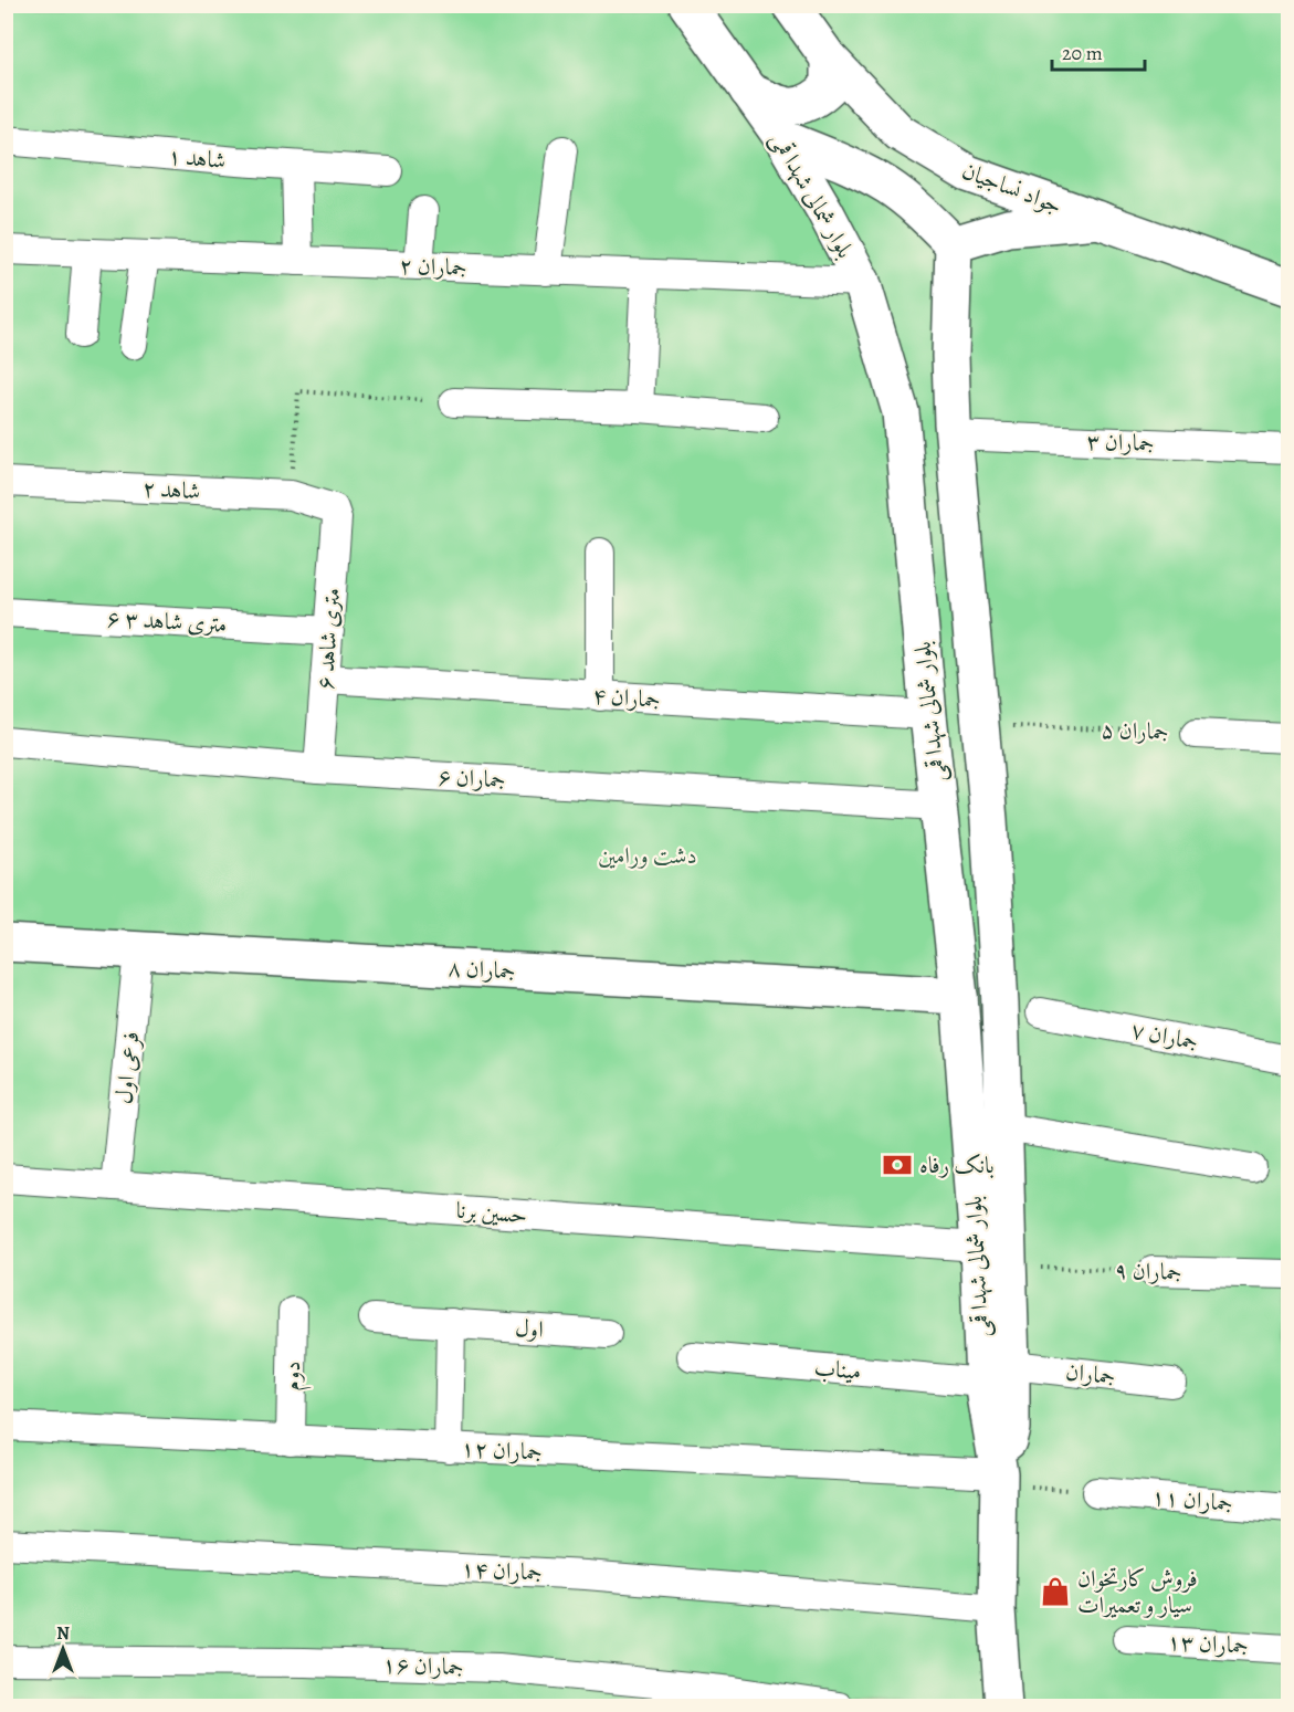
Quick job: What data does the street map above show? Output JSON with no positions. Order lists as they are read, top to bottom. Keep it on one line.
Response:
{"streets":{"main road":["جواد نساجیان","بلوار شمالی شهدا قمی","جماران ۸"],"street":["شاهد ۱","جماران ۲","جماران ۳","شاهد ۲","۶ متری شاهد ۳","۶ متری شاهد","جماران ۴","جماران ۵","جماران ۶","جماران ۷","فرعی اول","حسین برنا","جماران ۹","اول","میناب","جماران","دوم","جماران ۱۲","جماران ۱۱","جماران ۱۴","جماران ۱۳","جماران ۱۶"]},"crossings":[["بلوار شمالی شهدا قمی","جماران ۲"],["بلوار شمالی شهدا قمی","جماران ۳"],["بلوار شمالی شهدا قمی","جماران ۴"],["بلوار شمالی شهدا قمی","جماران ۵"],["بلوار شمالی شهدا قمی","جماران ۶"],["بلوار شمالی شهدا قمی","جماران ۸"],["بلوار شمالی شهدا قمی","حسین برنا"],["بلوار شمالی شهدا قمی","جماران ۹"],["بلوار شمالی شهدا قمی","میناب"],["بلوار شمالی شهدا قمی","جماران"],["بلوار شمالی شهدا قمی","جماران ۱۲"],["بلوار شمالی شهدا قمی","جماران ۱۴"],["شاهد ۲","۶ متری شاهد"],["۶ متری شاهد ۳","۶ متری شاهد"],["۶ متری شاهد","جماران ۴"],["۶ متری شاهد","جماران ۶"],["جماران ۸","فرعی اول"],["فرعی اول","حسین برنا"],["میناب","جماران"],["دوم","جماران ۱۲"]],"parks":["دشت ورامین"],"places":{"bank":["بانک رفاه"],"shop":["فروش کارتخوان سیار و تعمیرات"]},"scale_bar":"20 m","north":"top"}
